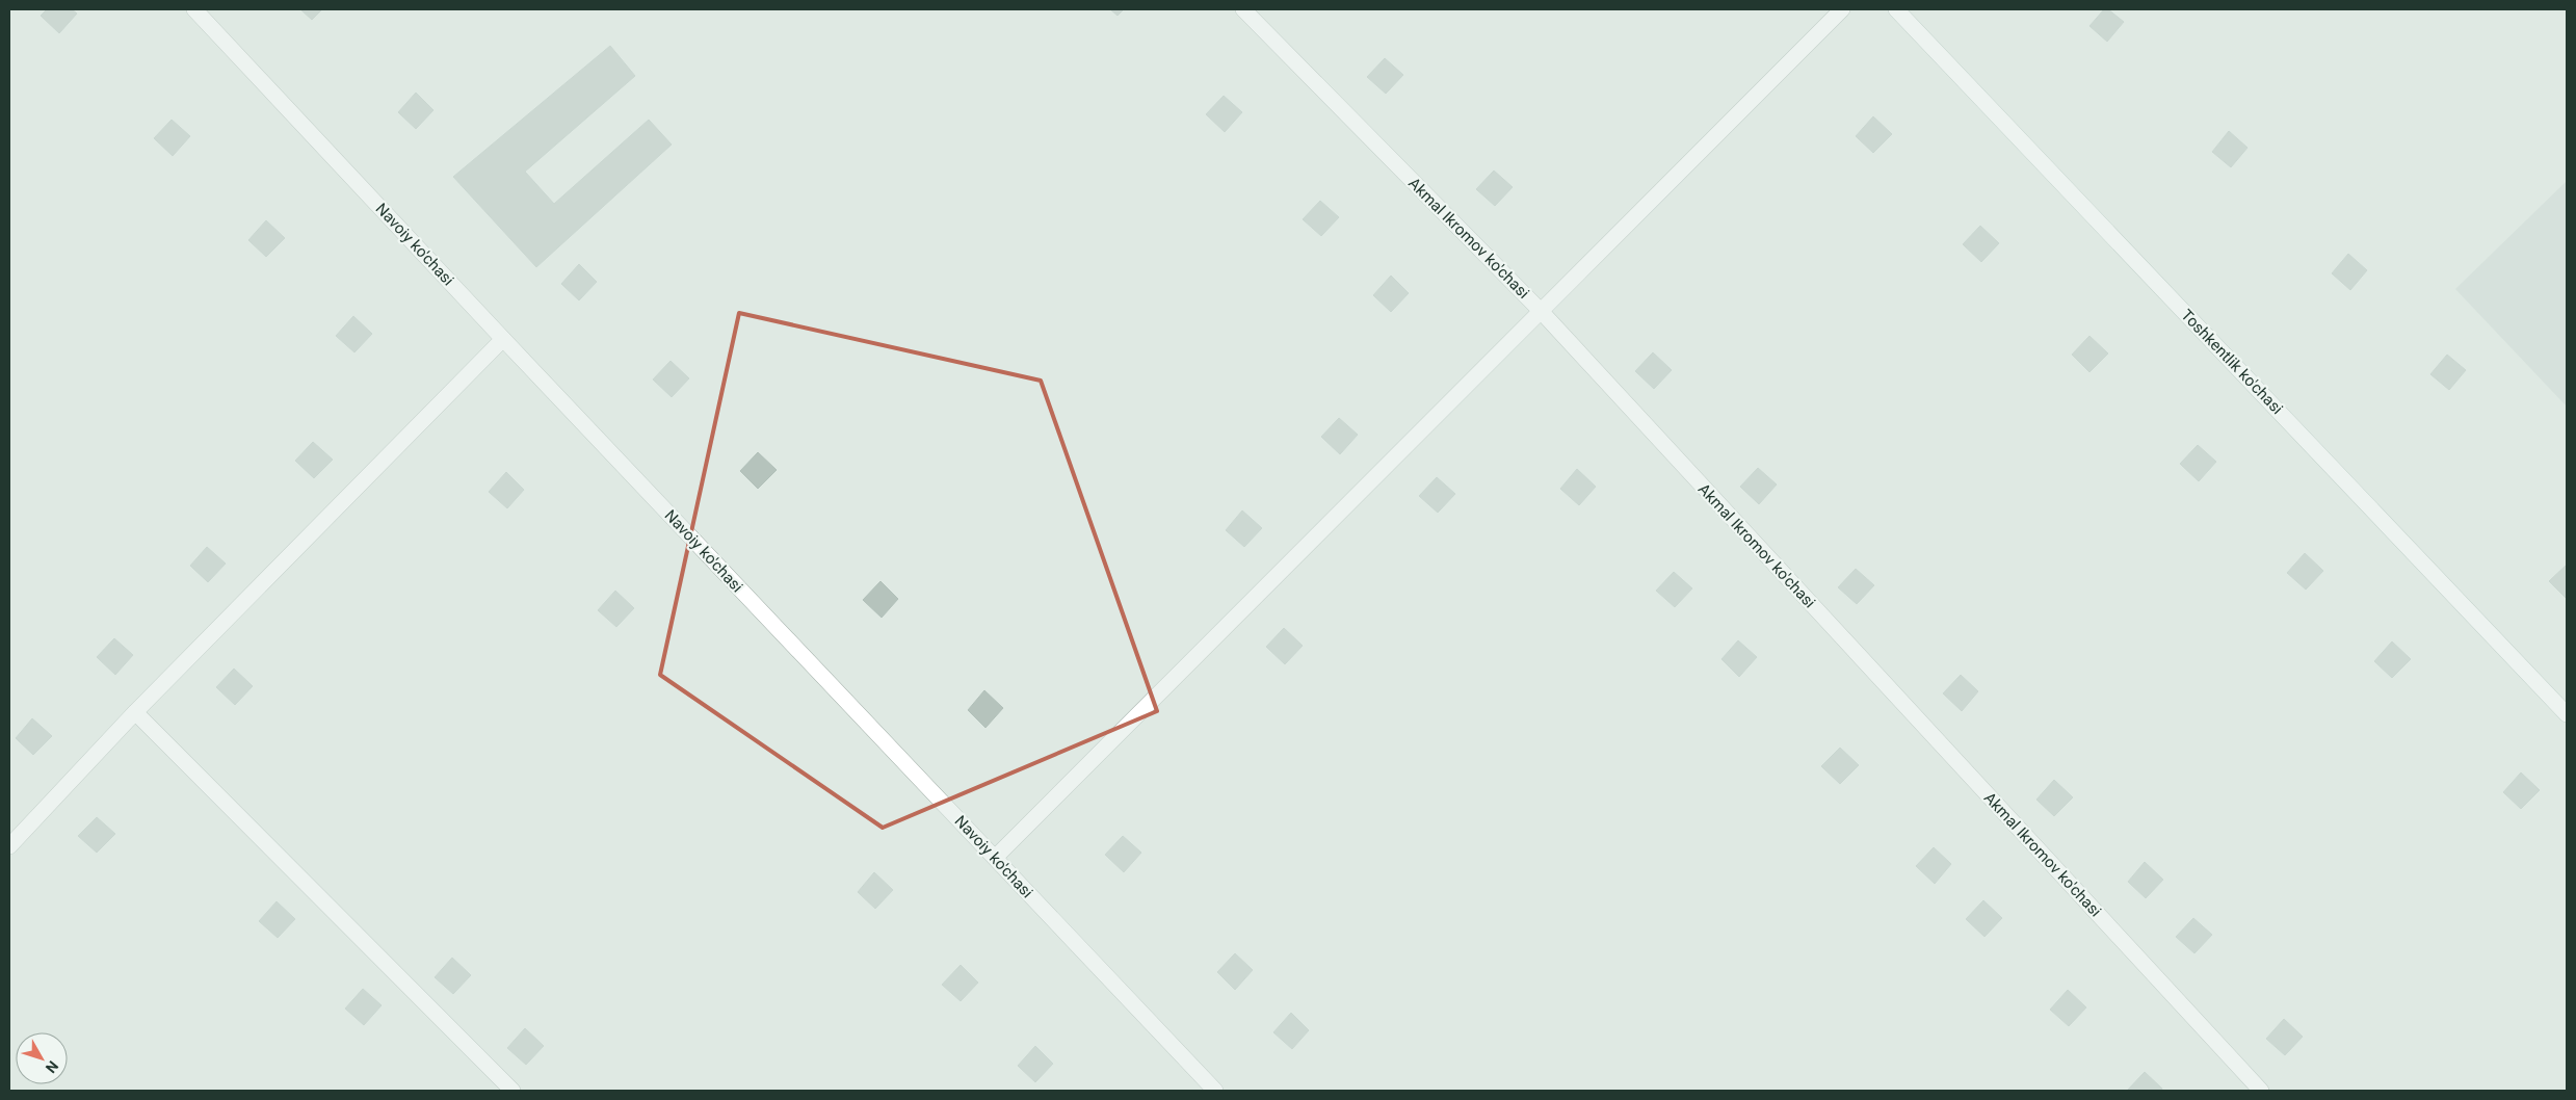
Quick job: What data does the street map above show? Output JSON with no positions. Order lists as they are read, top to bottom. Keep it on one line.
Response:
{"streets":{"street":["Akmal Ikromov ko'chasi","Navoiy ko'chasi","Toshkentlik ko'chasi"]},"north":"bottom right"}
